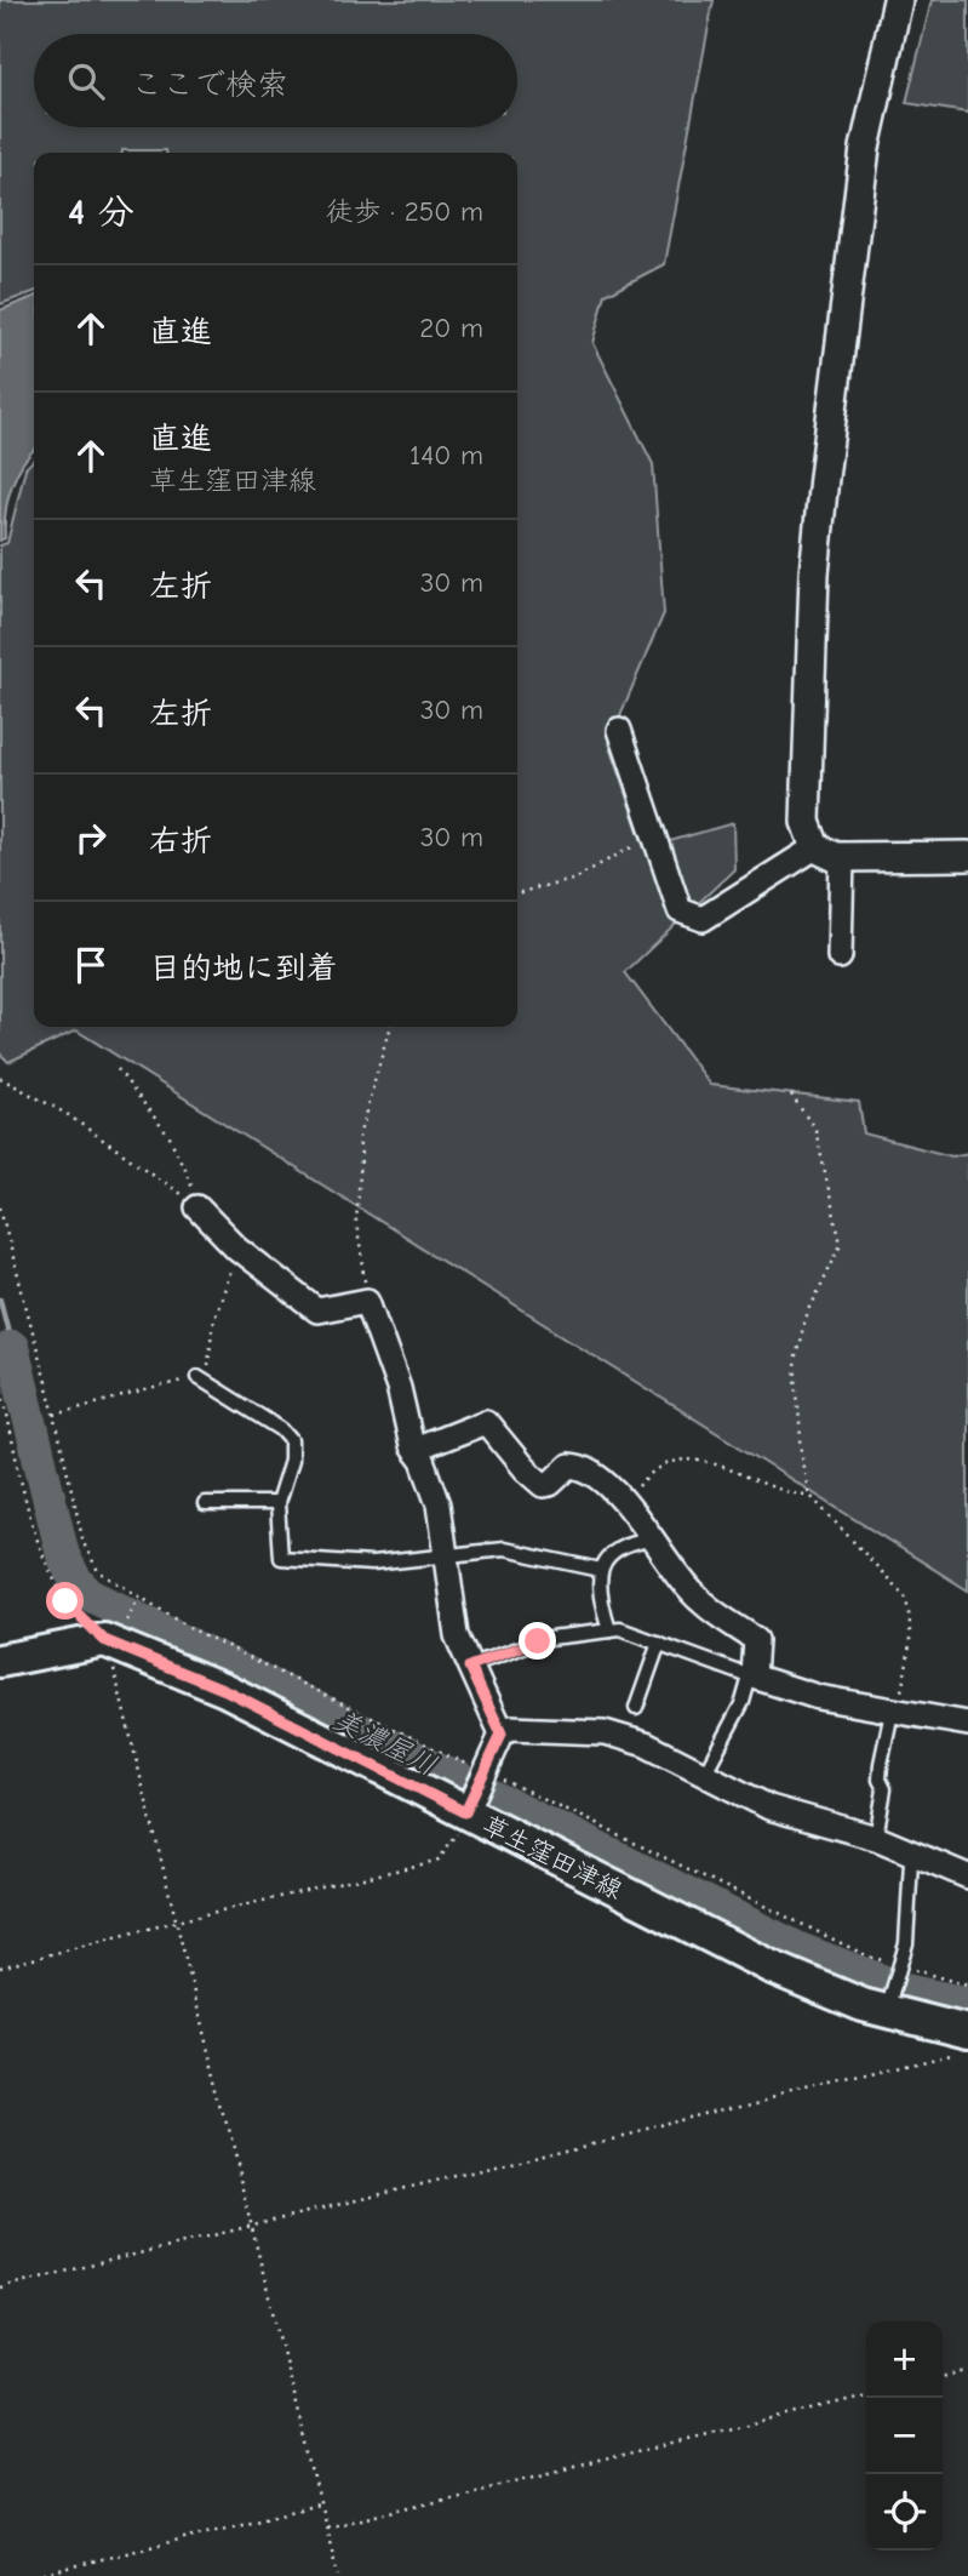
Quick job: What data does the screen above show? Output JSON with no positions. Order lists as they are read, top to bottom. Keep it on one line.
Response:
{"streets":{"main road":["草生窪田津線"]},"water":["美濃屋川"],"page":{"search":"ここで検索","heading":["4 分","徒歩 · 250 m"],"list":[["直進","20 m"],["直進","草生窪田津線","140 m"],["左折","30 m"],["左折","30 m"],["右折","30 m"],"目的地に到着"],"map_buttons":["+","−"]}}
